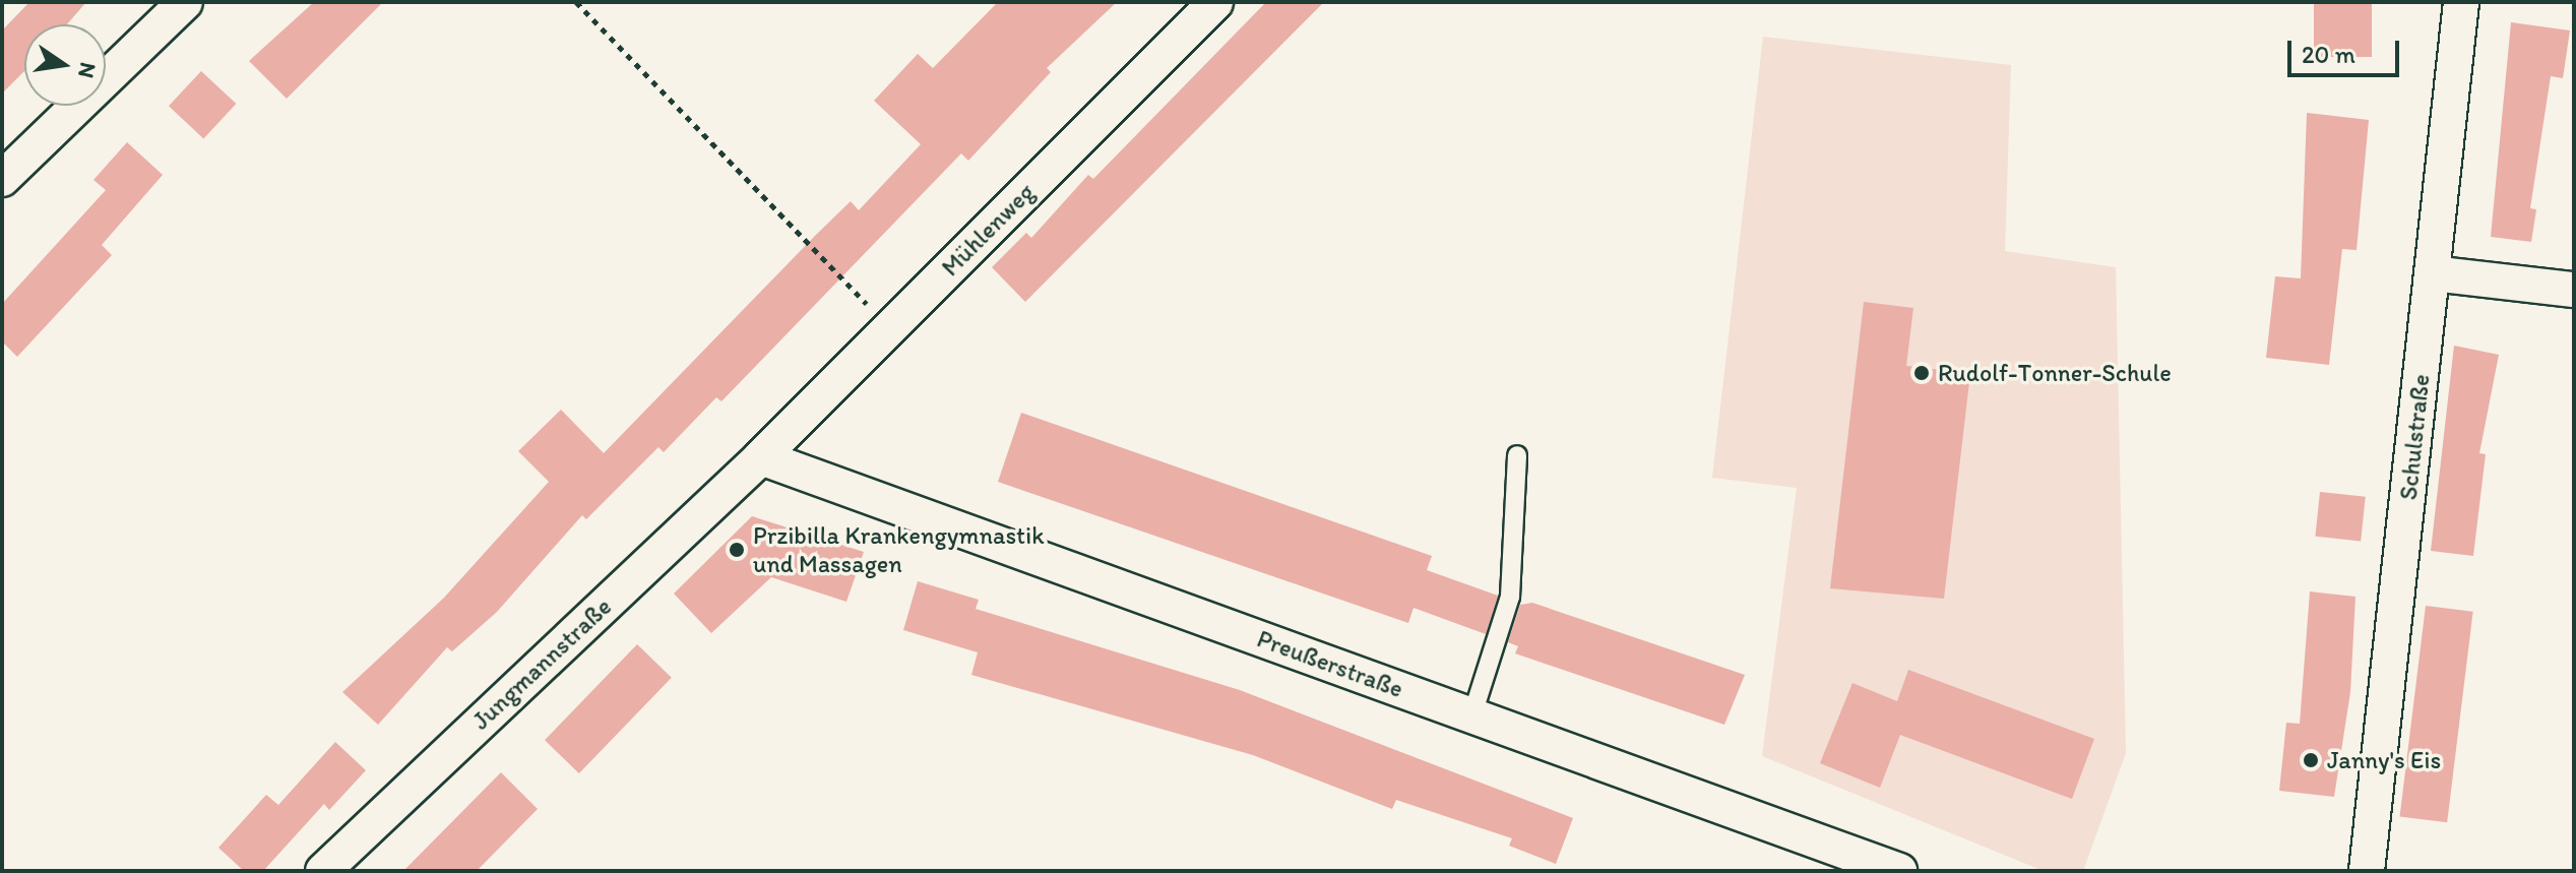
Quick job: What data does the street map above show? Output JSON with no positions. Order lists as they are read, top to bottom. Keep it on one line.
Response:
{"streets":{"street":["Mühlenweg","Schulstraße","Jungmannstraße","Preußerstraße"]},"crossings":[["Mühlenweg","Jungmannstraße"],["Mühlenweg","Preußerstraße"],["Jungmannstraße","Preußerstraße"]],"places":["Rudolf-Tonner-Schule","Przibilla Krankengymnastik und Massagen","Janny's Eis"],"scale_bar":"20 m","north":"right"}
